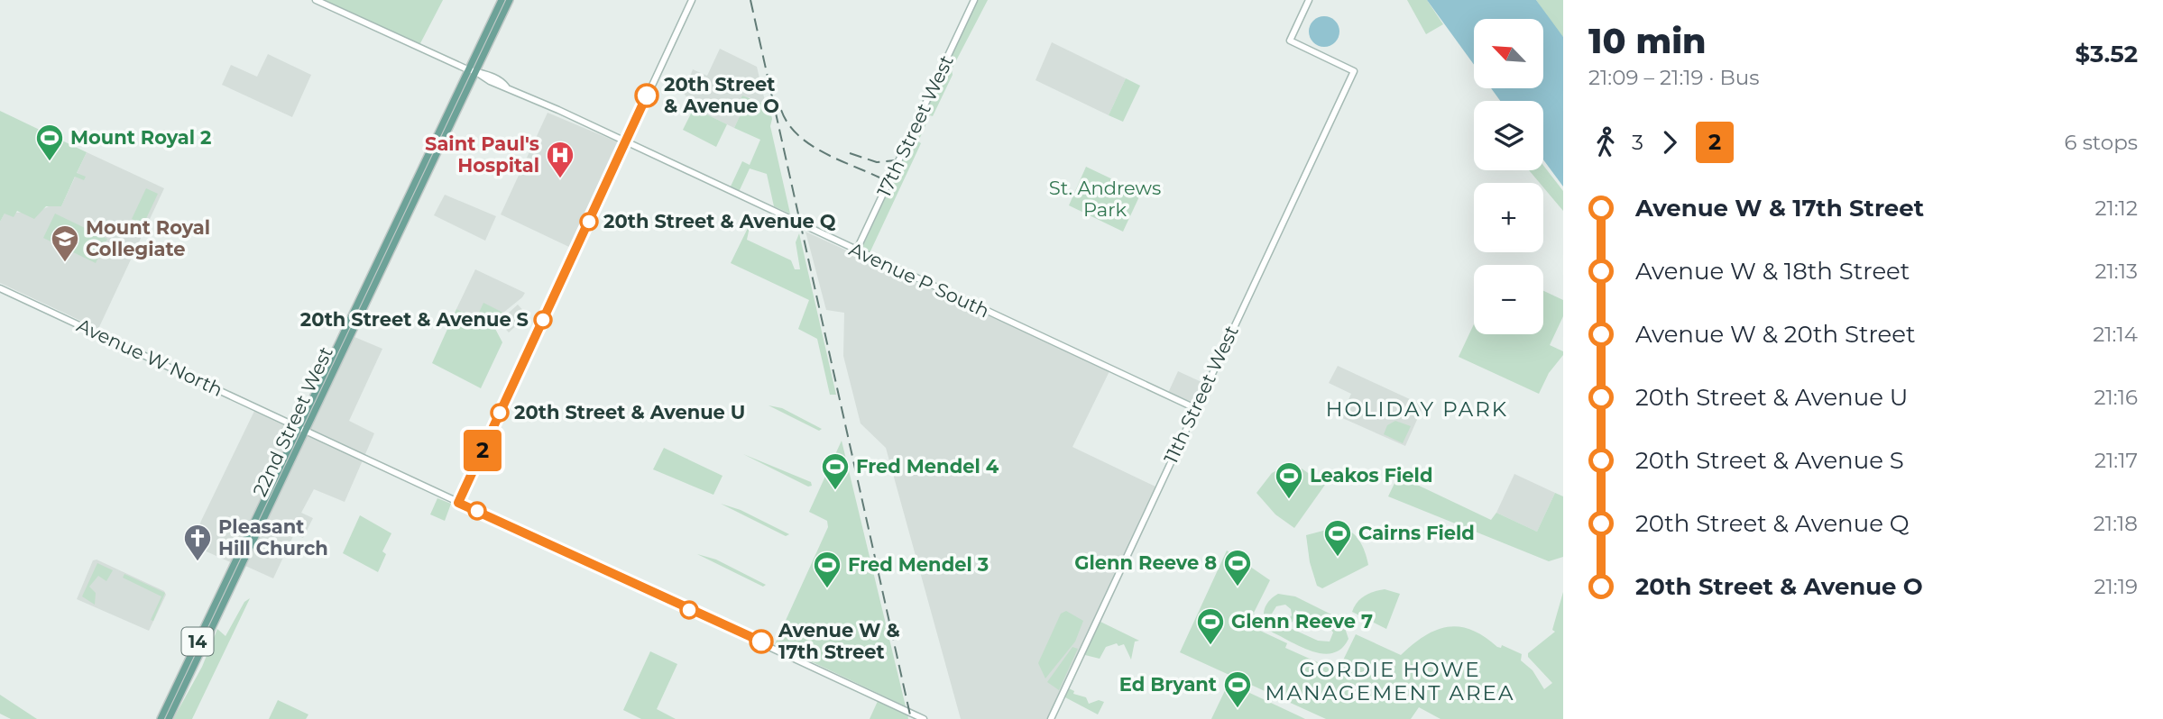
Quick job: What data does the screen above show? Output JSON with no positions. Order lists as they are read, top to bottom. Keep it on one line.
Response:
{"streets":{"main road":["17th Street West","Avenue P South","Avenue W North","11th Street West","22nd Street West","14"]},"crossings":[["17th Street West","Avenue P South"],["Avenue P South","11th Street West"],["Avenue P South","22nd Street West"],["Avenue W North","22nd Street West"]],"districts":["HOLIDAY PARK","GORDIE HOWE MANAGEMENT AREA"],"parks":["St. Andrews Park"],"places":{"other":["20th Street & Avenue O","20th Street & Avenue Q","20th Street & Avenue S","20th Street & Avenue U","Avenue W & 17th Street"],"sports":["Mount Royal 2","Fred Mendel 4","Leakos Field","Cairns Field","Glenn Reeve 8","Fred Mendel 3","Glenn Reeve 7","Ed Bryant"],"hospital":["Saint Paul's Hospital"],"school or university":["Mount Royal Collegiate"],"church":["Pleasant Hill Church"]},"lines":["bus line 2"],"north":"top left","page":{"on_map":"2","heading":["10 min","21:09 – 21:19 · Bus","$3.52"],"map_buttons":["+","−"],"legs":["3","2","6 stops"],"list":[{"name":"Avenue W & 17th Street","value":"21:12"},{"name":"Avenue W & 18th Street","value":"21:13"},{"name":"Avenue W & 20th Street","value":"21:14"},{"name":"20th Street & Avenue U","value":"21:16"},{"name":"20th Street & Avenue S","value":"21:17"},{"name":"20th Street & Avenue Q","value":"21:18"},{"name":"20th Street & Avenue O","value":"21:19"}]}}
